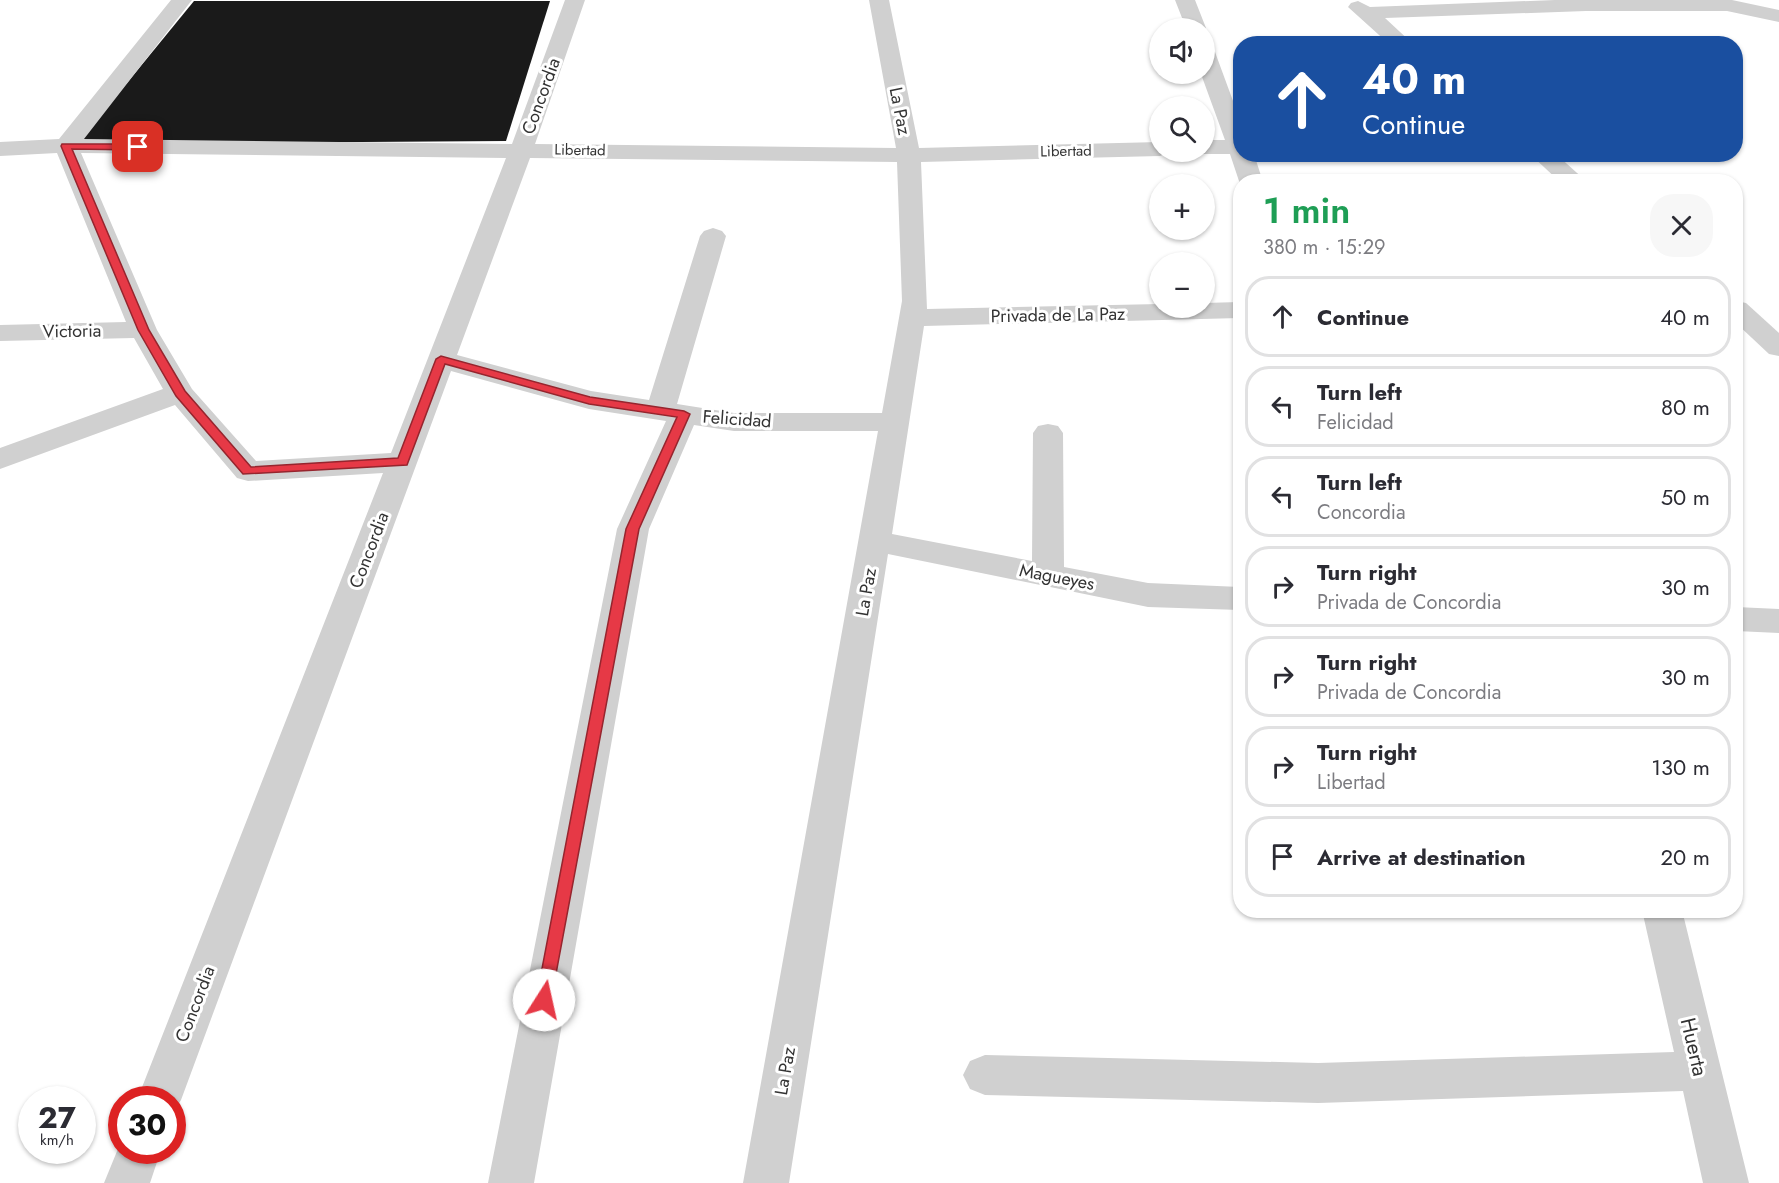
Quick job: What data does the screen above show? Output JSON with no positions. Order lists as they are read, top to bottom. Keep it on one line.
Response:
{"streets":{"street":["Concordia","La Paz","Libertad","Privada de La Paz","Victoria","Felicidad","Magueyes","Huerta"]},"crossings":[["Concordia","Libertad"],["Concordia","Felicidad"],["La Paz","Libertad"],["La Paz","Privada de La Paz"],["La Paz","Felicidad"],["La Paz","Magueyes"]],"page":{"map_buttons":["+","−"],"turn":["40 m","Continue"],"heading":["1 min","380 m · 15:29"],"list":[{"name":"Continue","value":"40 m"},{"name":"Turn left","note":"Felicidad","value":"80 m"},{"name":"Turn left","note":"Concordia","value":"50 m"},{"name":"Turn right","note":"Privada de Concordia","value":"30 m"},{"name":"Turn right","note":"Privada de Concordia","value":"30 m"},{"name":"Turn right","note":"Libertad","value":"130 m"},{"name":"Arrive at destination","value":"20 m"}],"speed":"27 km/h","limit":"30"}}
